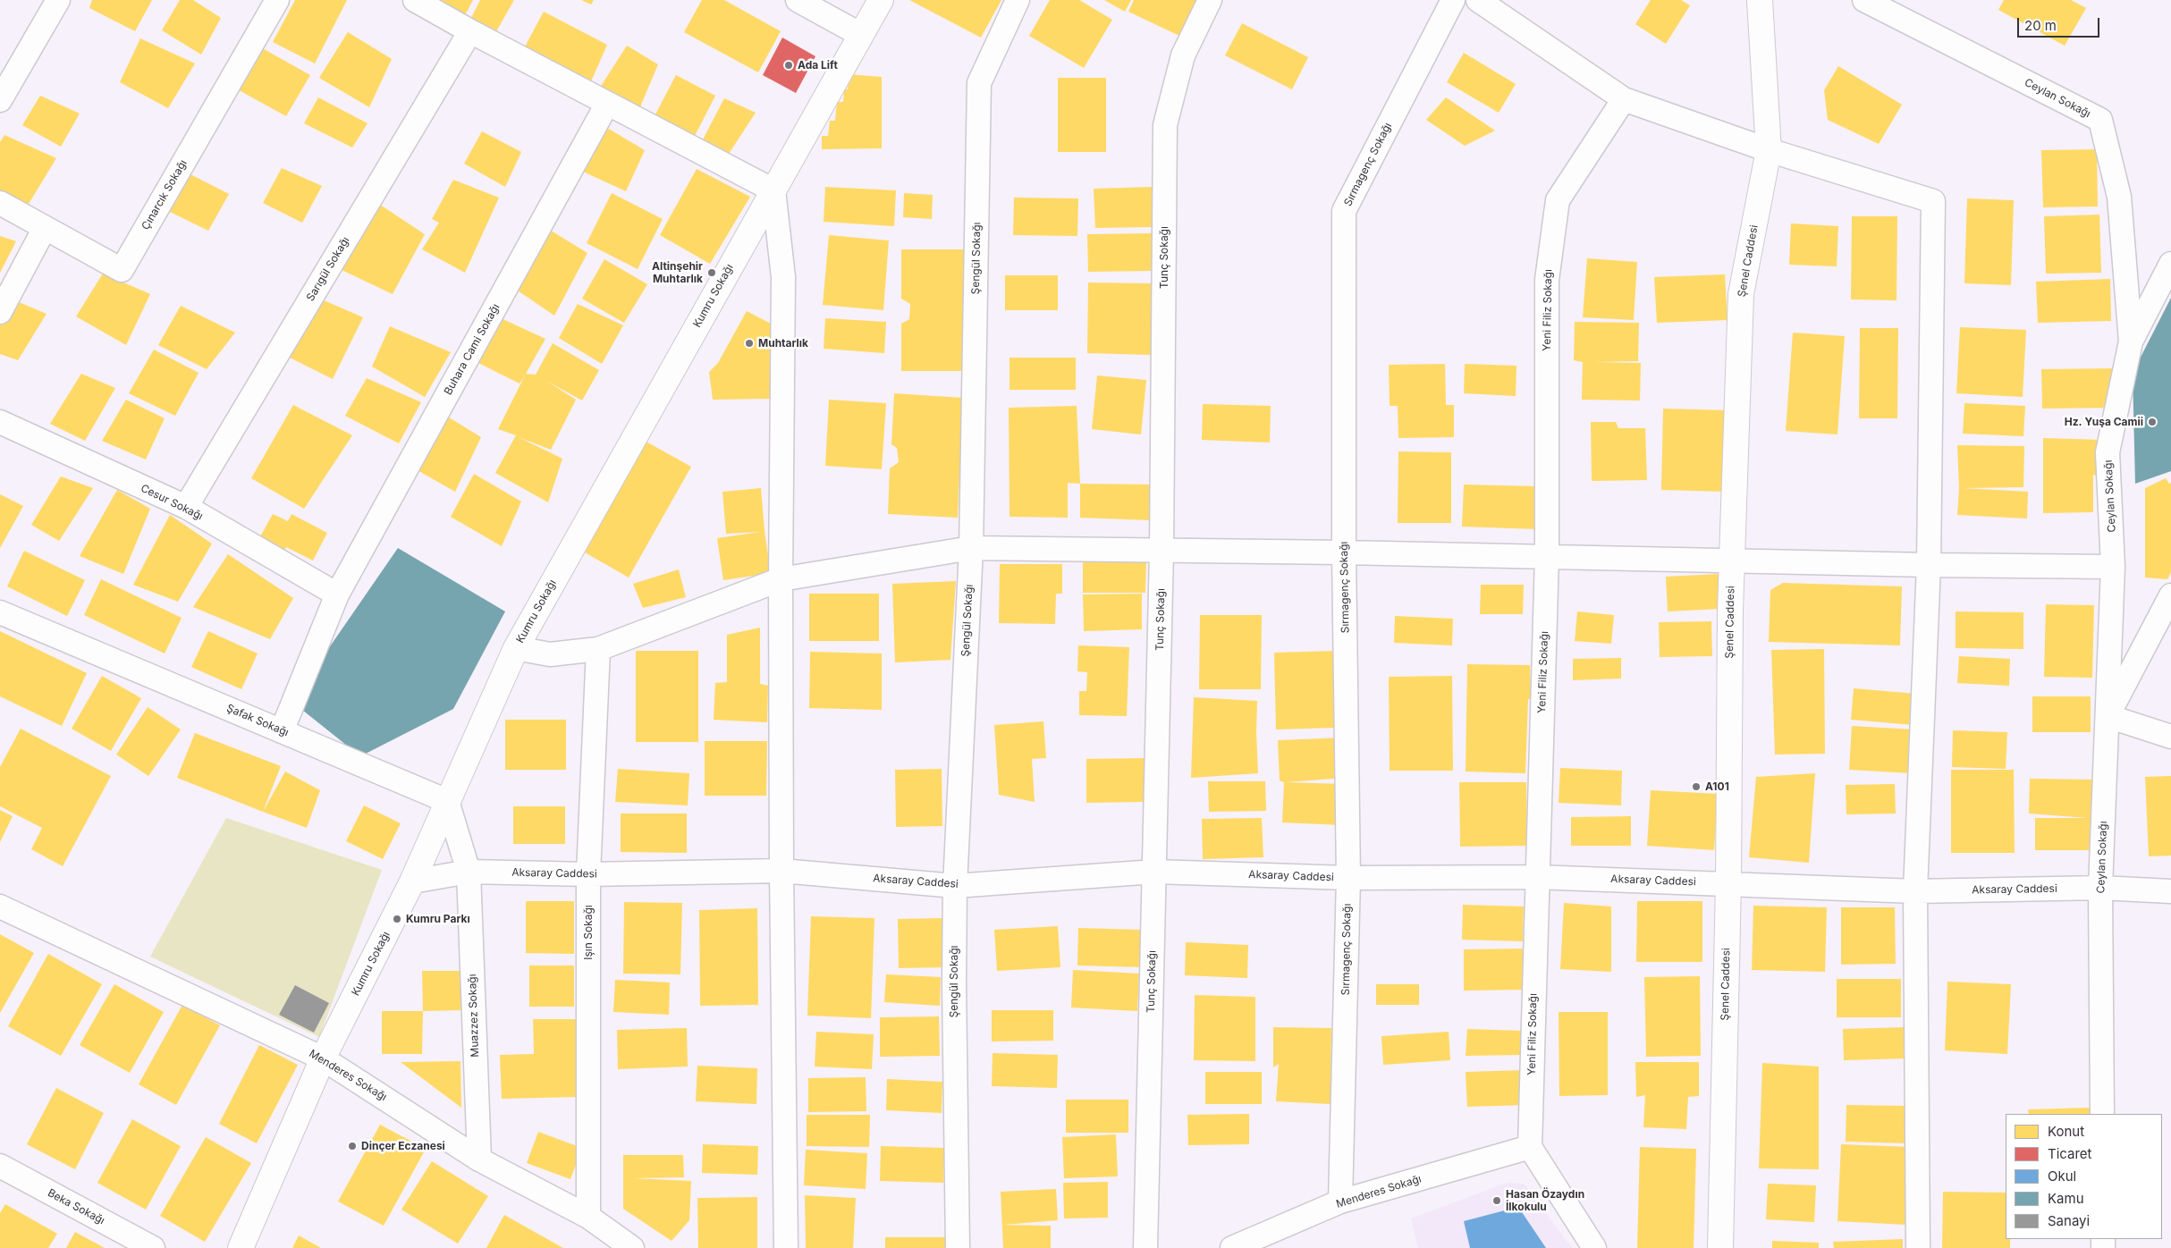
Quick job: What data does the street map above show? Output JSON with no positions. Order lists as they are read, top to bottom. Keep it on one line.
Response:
{"streets":{"street":["Ceylan Sokağı","Sırmagenç Sokağı","Çınarcık Sokağı","Tunç Sokağı","Şengül Sokağı","Şenel Caddesi","Sarıgül Sokağı","Kumru Sokağı","Yeni Filiz Sokağı","Buhara Cami Sokağı","Cesur Sokağı","Şafak Sokağı","Aksaray Caddesi","Işın Sokağı","Muazzez Sokağı","Menderes Sokağı","Beka Sokağı"]},"crossings":[["Ceylan Sokağı","Aksaray Caddesi"],["Sırmagenç Sokağı","Aksaray Caddesi"],["Sırmagenç Sokağı","Menderes Sokağı"],["Tunç Sokağı","Aksaray Caddesi"],["Şengül Sokağı","Aksaray Caddesi"],["Şenel Caddesi","Aksaray Caddesi"],["Sarıgül Sokağı","Cesur Sokağı"],["Kumru Sokağı","Şafak Sokağı"],["Kumru Sokağı","Aksaray Caddesi"],["Kumru Sokağı","Menderes Sokağı"],["Yeni Filiz Sokağı","Aksaray Caddesi"],["Yeni Filiz Sokağı","Menderes Sokağı"],["Buhara Cami Sokağı","Cesur Sokağı"],["Buhara Cami Sokağı","Şafak Sokağı"],["Aksaray Caddesi","Işın Sokağı"],["Aksaray Caddesi","Muazzez Sokağı"],["Işın Sokağı","Menderes Sokağı"],["Muazzez Sokağı","Menderes Sokağı"]],"places":["Ada Lift","Altinşehir Muhtarlık","Muhtarlık","Hz. Yuşa Camii","A101","Kumru Parkı","Dinçer Eczanesi","Hasan Özaydın İlkokulu"],"legend":["Konut","Ticaret","Okul","Kamu","Sanayi"],"scale_bar":"20 m"}
